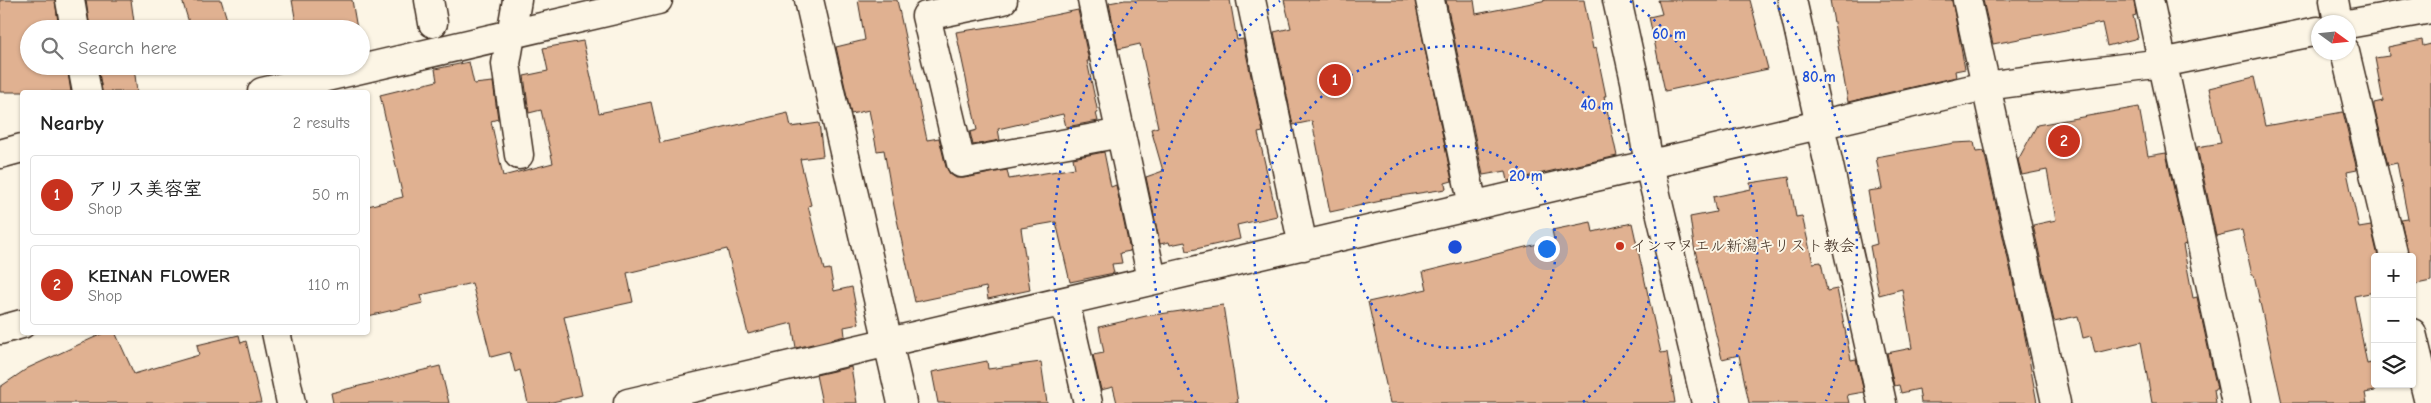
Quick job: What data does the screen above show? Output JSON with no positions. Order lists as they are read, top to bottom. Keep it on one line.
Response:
{"places":["インマヌエル新潟キリスト教会"],"north":"right","page":{"search":"Search here","pins":["1","2"],"heading":["Nearby","2 results"],"list":[{"mark":"1","name":"アリス美容室","note":"Shop","value":"50 m"},{"mark":"2","name":"KEINAN FLOWER","note":"Shop","value":"110 m"}],"map_buttons":["+","−"]},"rings":["60 m","80 m","40 m","20 m"]}
